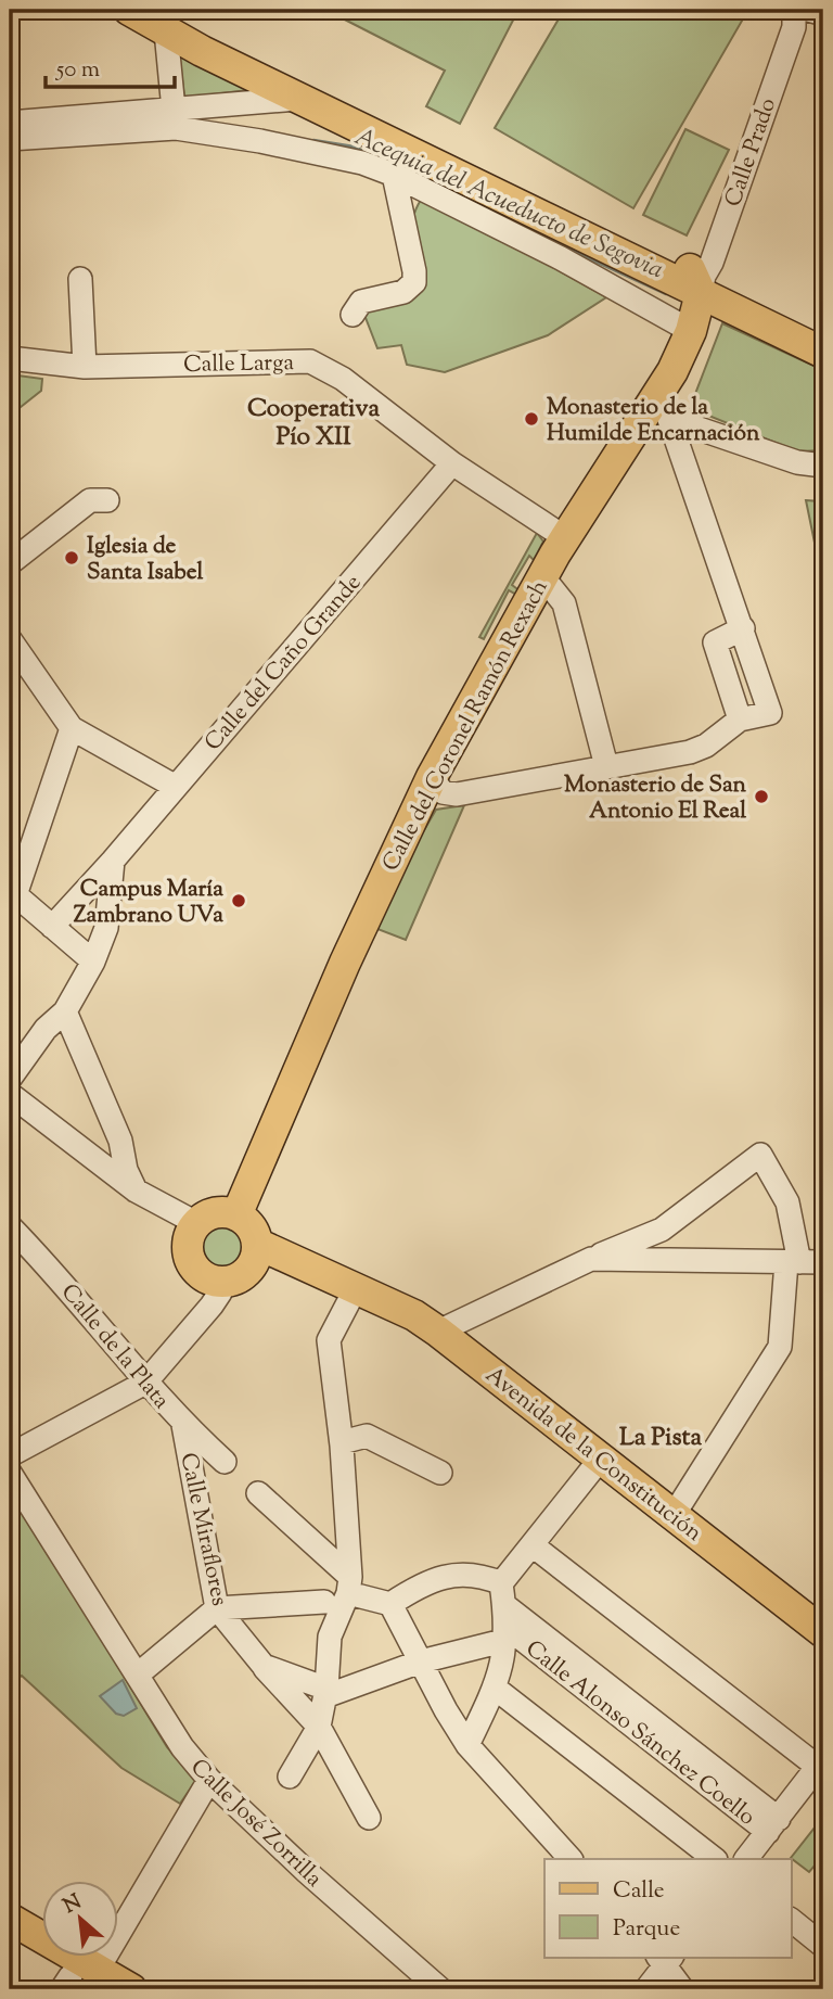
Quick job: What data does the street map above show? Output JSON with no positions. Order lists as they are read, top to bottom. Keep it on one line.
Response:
{"streets":{"main road":["Calle del Coronel Ramón Rexach","Avenida de la Constitución"],"street":["Calle Prado","Calle Larga","Calle del Caño Grande","Calle de la Plata","Calle Miraflores","Calle Alonso Sánchez Coello","Calle José Zorrilla"]},"crossings":[["Calle Prado","Calle del Coronel Ramón Rexach"],["Calle Larga","Calle del Caño Grande"],["Calle Larga","Calle del Coronel Ramón Rexach"],["Calle del Coronel Ramón Rexach","Avenida de la Constitución"],["Calle de la Plata","Calle Miraflores"]],"districts":["Cooperativa Pío XII","La Pista"],"water":["Acequia del Acueducto de Segovia"],"places":["Monasterio de la Humilde Encarnación","Iglesia de Santa Isabel","Monasterio de San Antonio El Real","Campus María Zambrano UVa"],"legend":["Calle","Parque"],"scale_bar":"50 m","north":"top left"}
